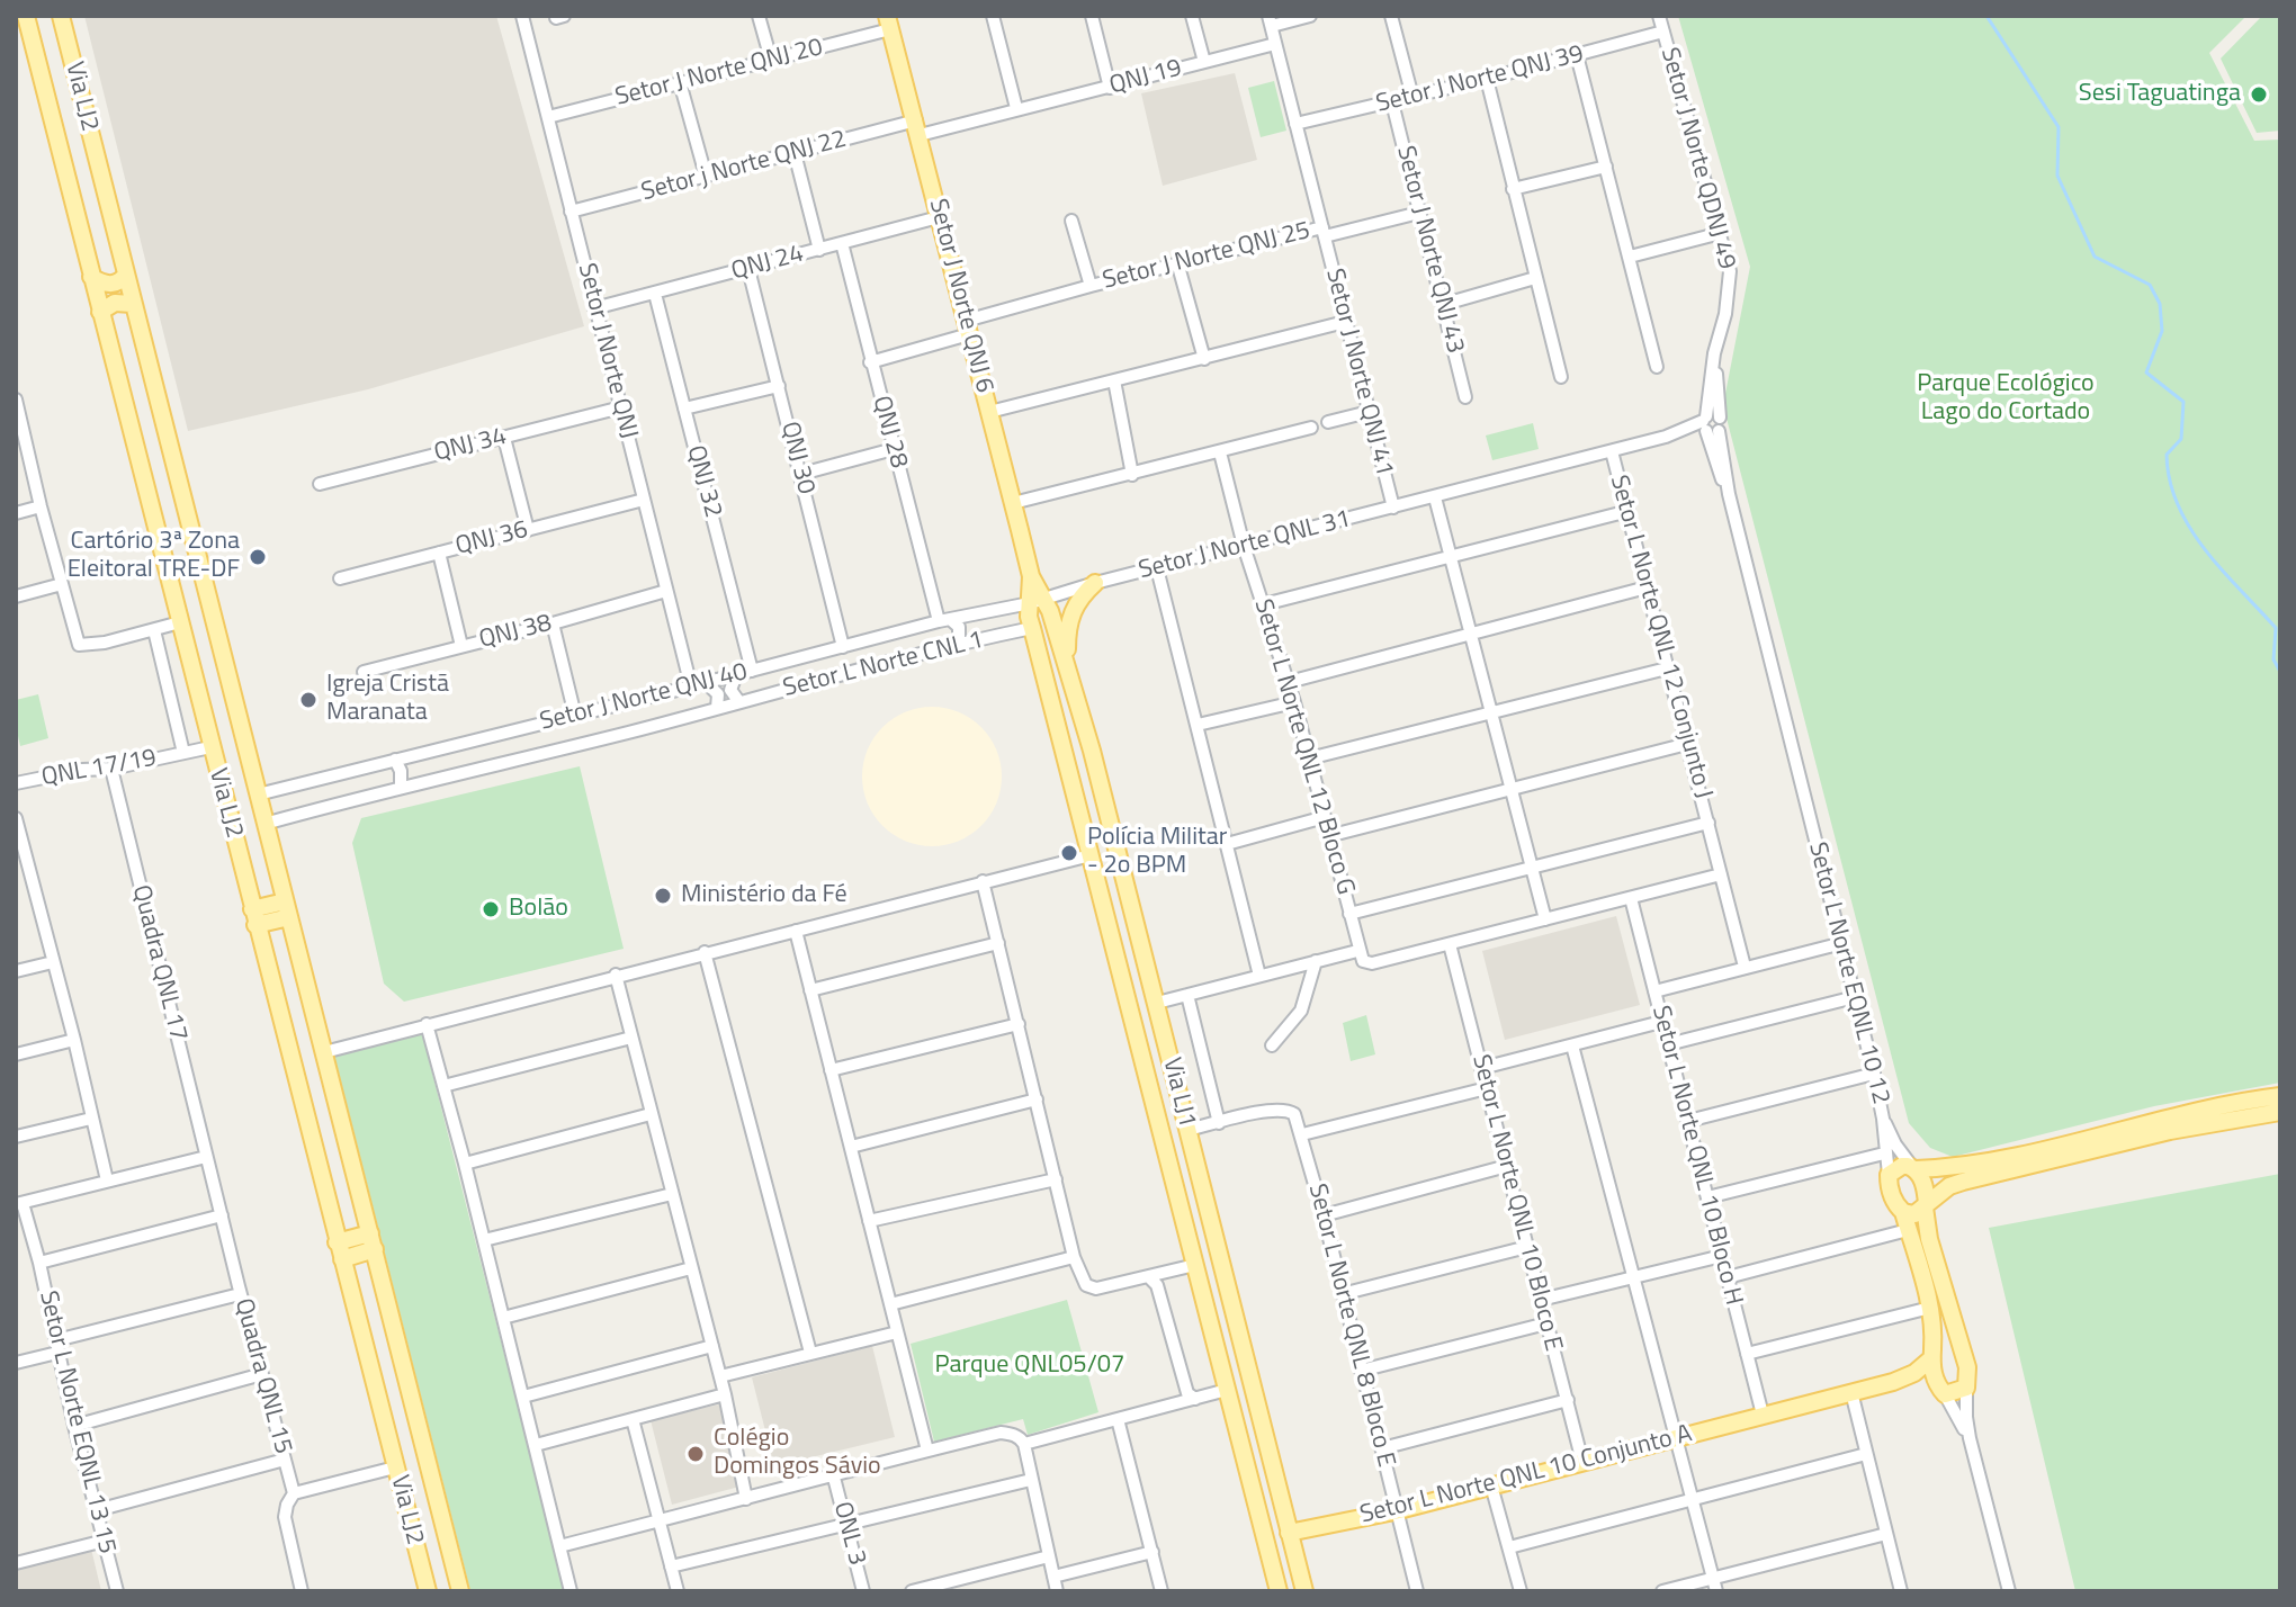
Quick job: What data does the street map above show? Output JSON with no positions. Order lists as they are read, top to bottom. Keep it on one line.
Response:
{"streets":{"main road":["Via LJ2","Setor J Norte QNJ 6","Via LJ1","Setor L Norte QNL 10 Conjunto A"],"street":["Setor J Norte QNJ 20","QNJ 19","Setor J Norte QNJ 39","Setor J Norte QDNJ 49","Setor j Norte QNJ 22","Setor J Norte QNJ 43","Setor J Norte QNJ 25","QNJ 24","Setor J Norte QNJ","Setor J Norte QNJ 41","QNJ 28","QNJ 34","QNJ 30","QNJ 32","QNJ 36","Setor J Norte QNL 31","QNJ 38","Setor L Norte QNL 12 Conjunto J","Setor L Norte CNL 1","Setor J Norte QNJ 40","Setor L Norte QNL 12 Bloco G","QNL 17/19","Quadra QNL 17","Setor L Norte EQNL 10 12","Setor L Norte QNL 10 Bloco H","Setor L Norte QNL 10 Bloco E","Setor L Norte QNL 8 Bloco E","Quadra QNL 15","Setor L Norte EQNL 13 15","ONL 3"]},"crossings":[["Setor J Norte QNJ 20","Setor J Norte QNJ 6"],["Setor J Norte QNJ 20","Setor J Norte QNJ"],["QNJ 19","Setor j Norte QNJ 22"],["QNJ 19","Setor J Norte QNJ 6"],["QNJ 19","Setor J Norte QNJ 41"],["Setor J Norte QNJ 39","Setor J Norte QDNJ 49"],["Setor J Norte QNJ 39","Setor J Norte QNJ 43"],["Setor J Norte QNJ 39","Setor J Norte QNJ 41"],["Via LJ2","Setor L Norte CNL 1"],["Via LJ2","Setor J Norte QNJ 40"],["Via LJ2","QNL 17/19"],["Setor j Norte QNJ 22","Setor J Norte QNJ 6"],["Setor j Norte QNJ 22","Setor J Norte QNJ"],["Setor J Norte QNJ 43","Setor J Norte QNJ 41"],["Setor J Norte QNJ 25","Setor J Norte QNJ 6"],["Setor J Norte QNJ 25","Setor J Norte QNJ 41"],["Setor J Norte QNJ 25","QNJ 28"],["QNJ 24","Setor J Norte QNJ 6"],["QNJ 24","Setor J Norte QNJ"],["QNJ 24","QNJ 28"],["QNJ 24","QNJ 30"],["QNJ 24","QNJ 32"],["Setor J Norte QNJ 6","Setor J Norte QNL 31"],["Setor J Norte QNJ 6","Setor J Norte QNJ 40"],["Setor J Norte QNJ 6","Via LJ1"],["Setor J Norte QNJ","QNJ 34"],["Setor J Norte QNJ","QNJ 36"],["Setor J Norte QNJ","QNJ 38"],["Setor J Norte QNJ","Setor J Norte QNJ 40"],["Setor J Norte QNJ 41","Setor J Norte QNL 31"],["QNJ 28","Setor L Norte CNL 1"],["QNJ 28","Setor J Norte QNJ 40"],["QNJ 30","Setor J Norte QNJ 40"],["QNJ 32","Setor J Norte QNJ 40"],["Setor J Norte QNL 31","Setor L Norte QNL 12 Conjunto J"],["Setor J Norte QNL 31","Setor J Norte QNJ 40"],["Setor J Norte QNL 31","Setor L Norte QNL 12 Bloco G"],["Setor J Norte QNL 31","Setor L Norte EQNL 10 12"],["Setor J Norte QNL 31","Via LJ1"],["Setor L Norte QNL 12 Conjunto J","Setor L Norte QNL 12 Bloco G"],["Setor L Norte CNL 1","Via LJ1"],["Setor J Norte QNJ 40","Via LJ1"],["QNL 17/19","Quadra QNL 17"],["Quadra QNL 17","Quadra QNL 15"],["Via LJ1","Setor L Norte QNL 10 Conjunto A"],["Setor L Norte QNL 10 Bloco H","Setor L Norte QNL 10 Conjunto A"],["Setor L Norte QNL 10 Bloco E","Setor L Norte QNL 10 Conjunto A"],["Setor L Norte QNL 8 Bloco E","Setor L Norte QNL 10 Conjunto A"]],"parks":["Parque Ecológico Lago do Cortado","Parque QNL05/07"],"places":["Sesi Taguatinga","Cartório 3ª Zona Eleitoral TRE-DF","Igreja Cristã Maranata","Polícia Militar - 2o BPM","Ministério da Fé","Bolão","Colégio Domingos Sávio"]}
